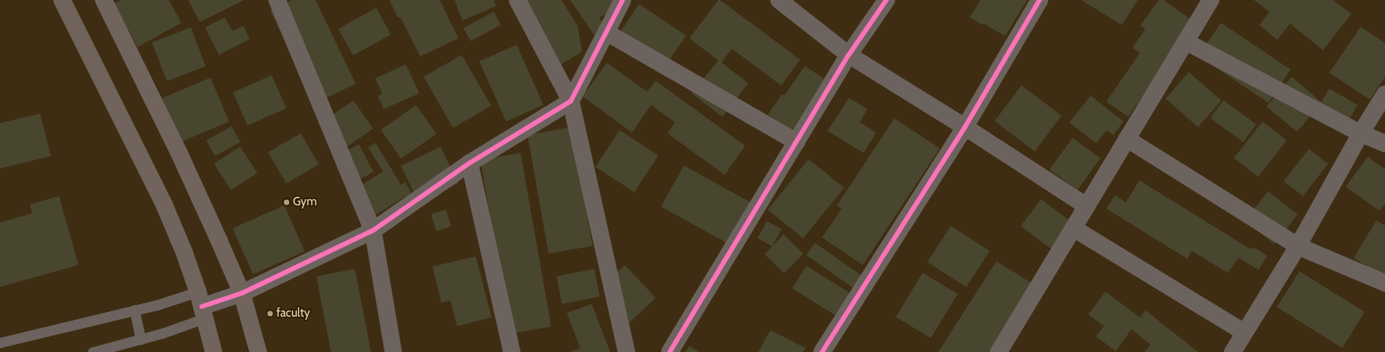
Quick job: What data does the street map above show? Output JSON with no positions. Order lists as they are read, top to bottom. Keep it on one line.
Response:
{"places":["Gym","faculty"]}
